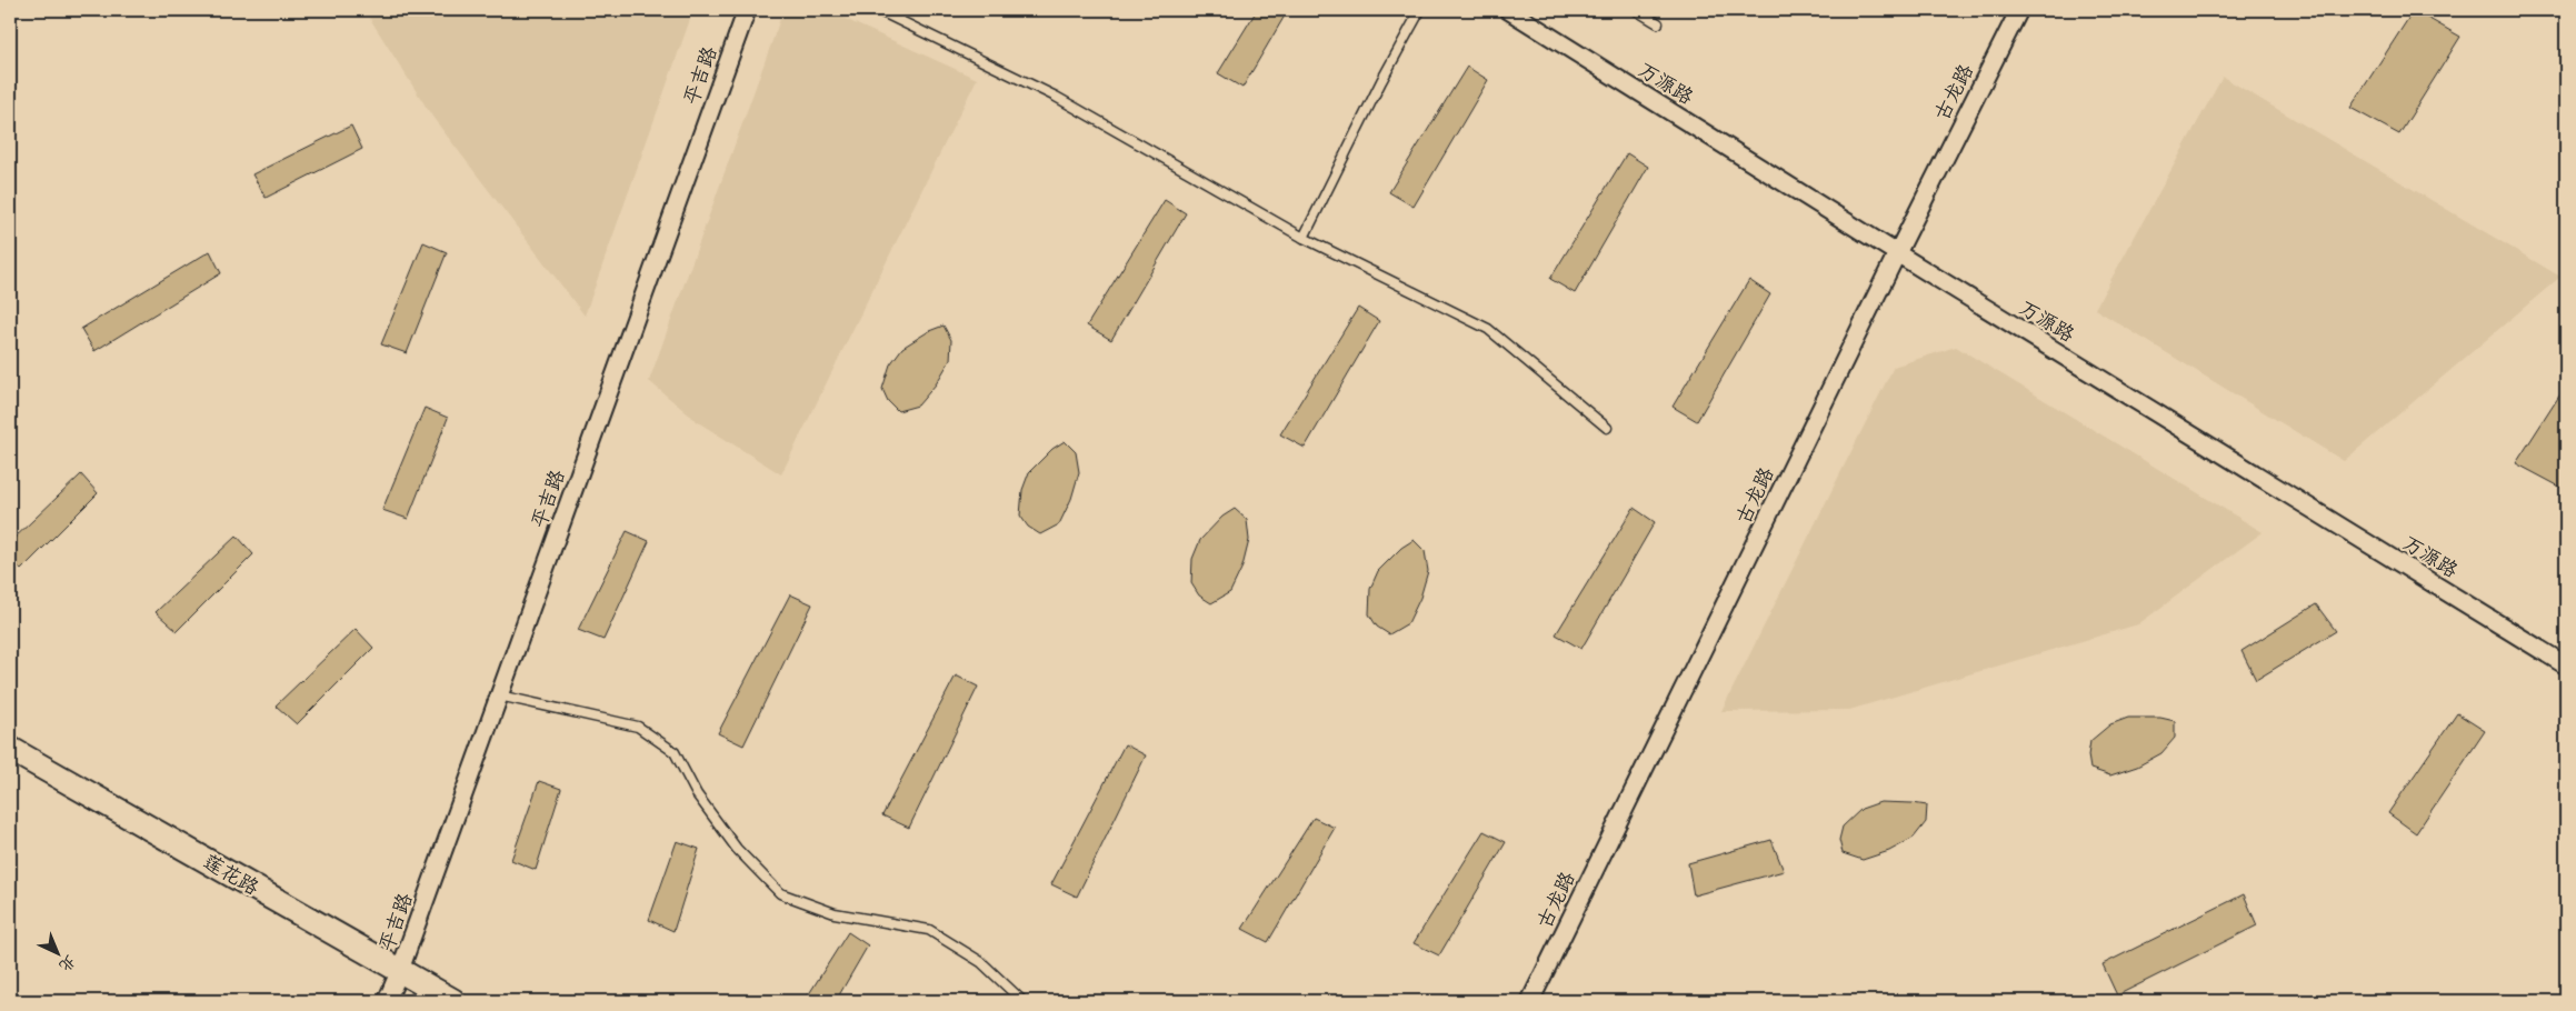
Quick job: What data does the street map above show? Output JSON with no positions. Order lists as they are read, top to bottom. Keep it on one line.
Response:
{"streets":{"main road":["莲花路"],"street":["平吉路","万源路","古龙路"]},"crossings":[["平吉路","莲花路"],["万源路","古龙路"]],"north":"bottom right"}
